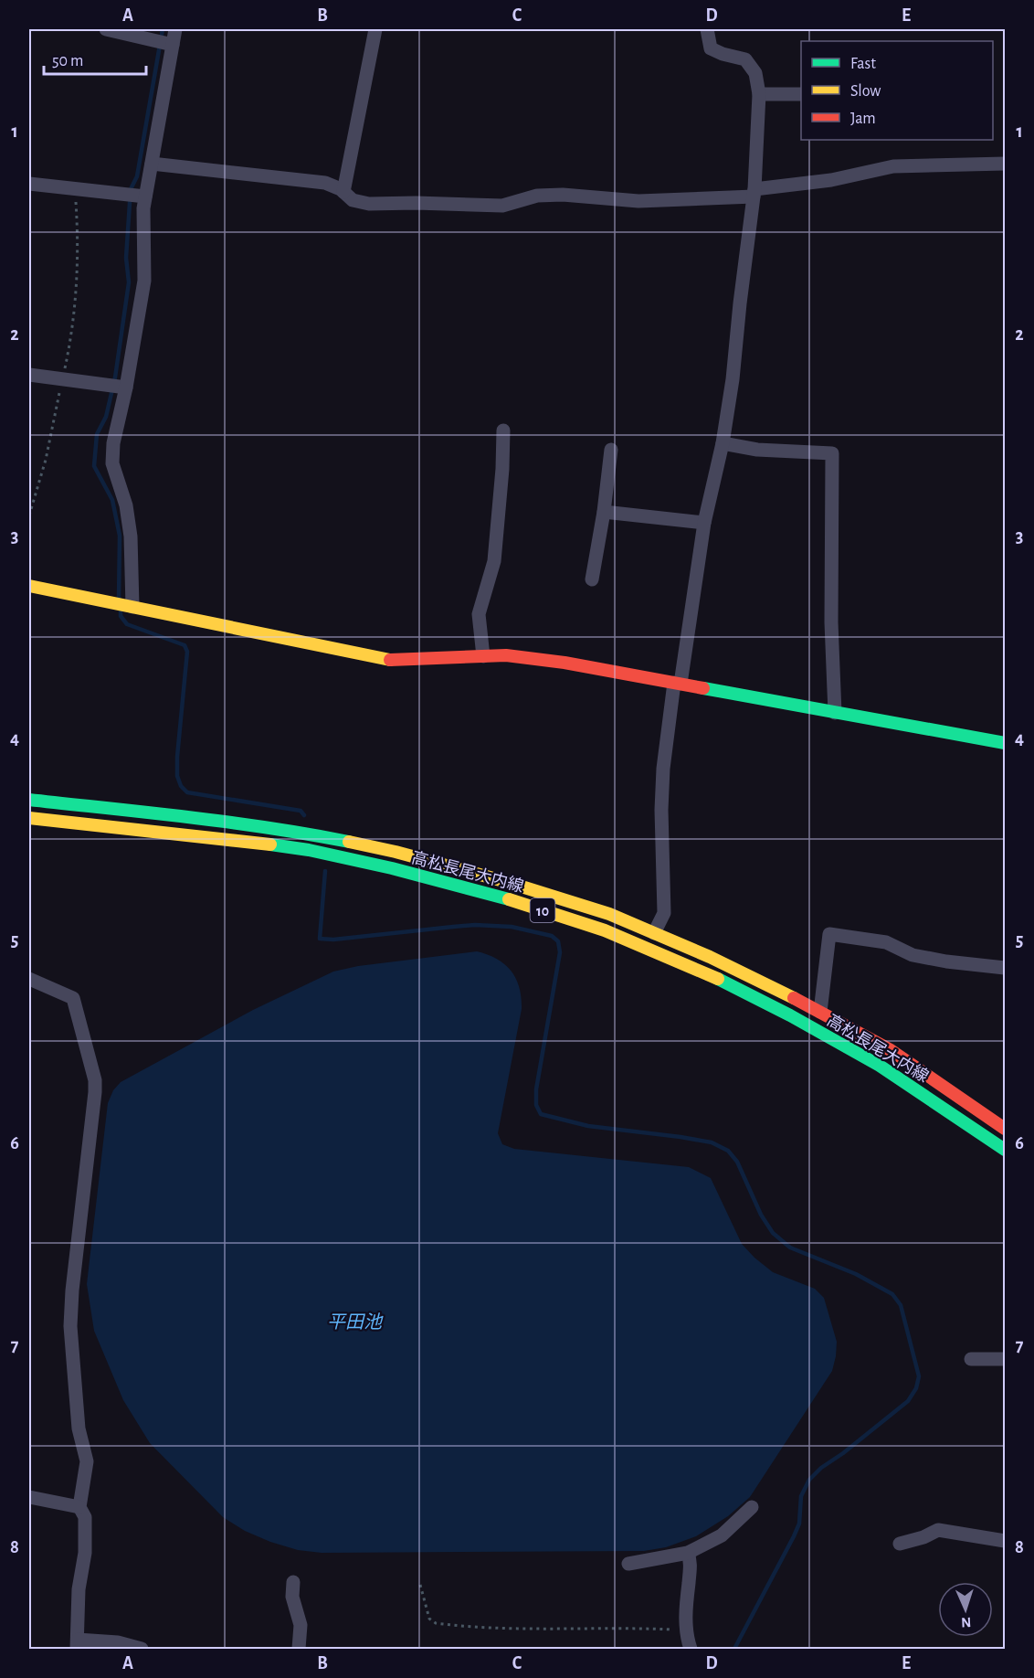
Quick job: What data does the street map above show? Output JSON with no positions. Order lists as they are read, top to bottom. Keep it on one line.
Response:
{"streets":{"main road":["高松長尾大内線","10"]},"water":["平田池"],"legend":["Fast","Slow","Jam"],"scale_bar":"50 m","north":"bottom","grid":{"columns":["A","B","C","D","E"],"rows":["1","2","3","4","5","6","7","8"]}}
